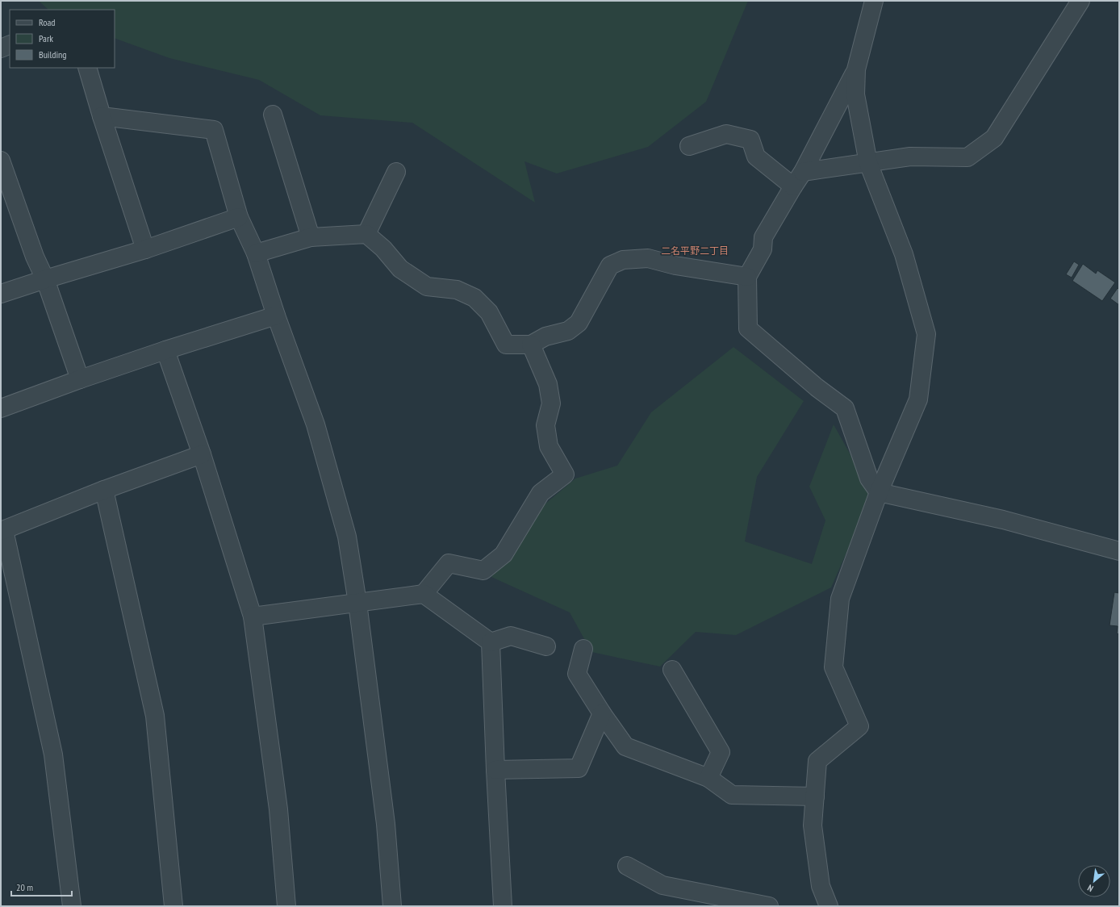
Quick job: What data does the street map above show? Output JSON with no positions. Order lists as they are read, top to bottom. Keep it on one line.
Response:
{"districts":["二名平野二丁目"],"legend":["Road","Park","Building"],"scale_bar":"20 m","north":"bottom left"}
